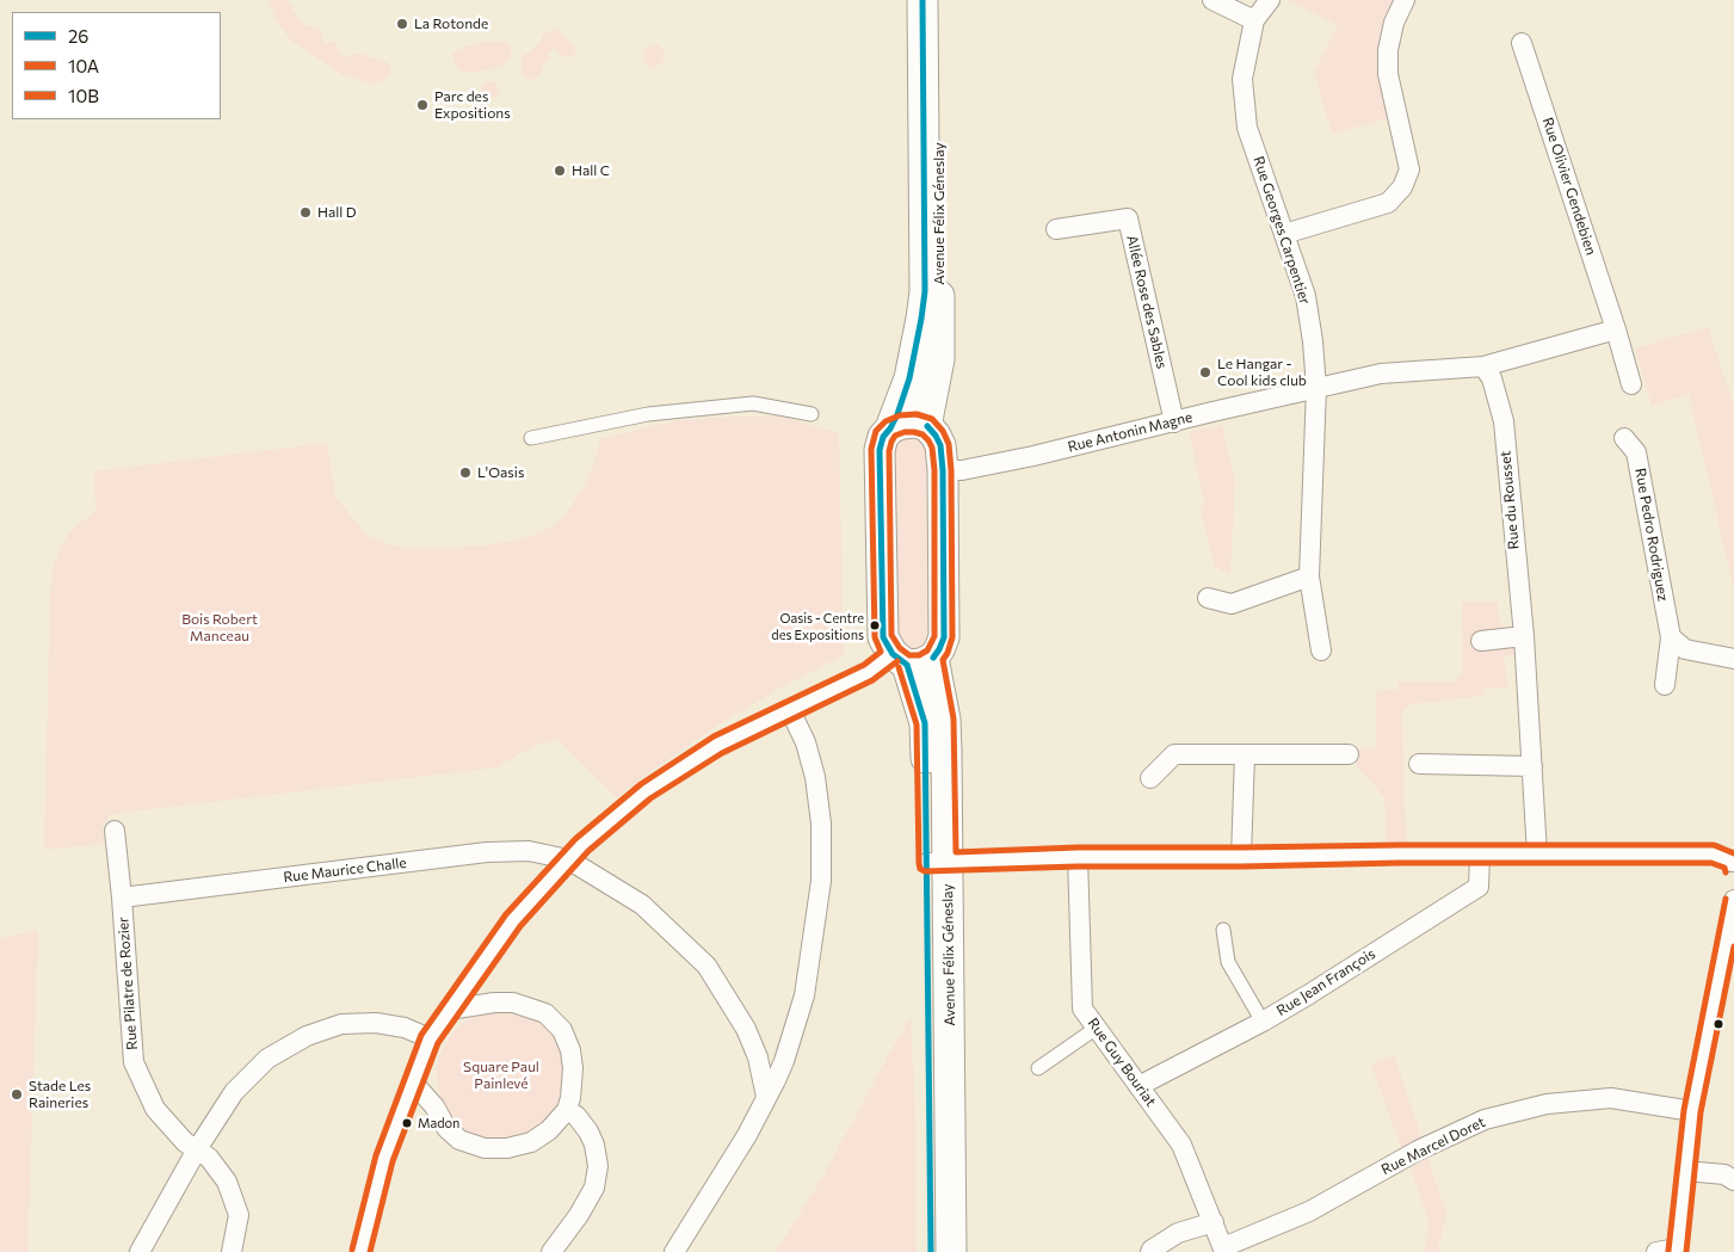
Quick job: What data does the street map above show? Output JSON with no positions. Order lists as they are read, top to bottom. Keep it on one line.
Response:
{"streets":{"main road":["Avenue Félix Géneslay"],"street":["Rue Olivier Gendebien","Rue Georges Carpentier","Allée Rose des Sables","Rue Antonin Magne","Rue du Rousset","Rue Pedro Rodriguez","Rue Maurice Challe","Rue Jean François","Rue Pilatre de Rozier","Rue Guy Bouriat","Rue Marcel Doret"]},"crossings":[["Rue Georges Carpentier","Rue Antonin Magne"],["Allée Rose des Sables","Rue Antonin Magne"],["Rue Maurice Challe","Rue Pilatre de Rozier"],["Rue Jean François","Rue Guy Bouriat"],["Rue Guy Bouriat","Rue Marcel Doret"]],"parks":["Bois Robert Manceau","Square Paul Painlevé"],"places":["La Rotonde","Parc des Expositions","Hall C","Hall D","Le Hangar - Cool kids club","L'Oasis","Oasis - Centre des Expositions","Stade Les Raineries","Madon"],"lines":["transit line 26","transit line 10B","transit line 10A"],"legend":["26","10A","10B"]}
